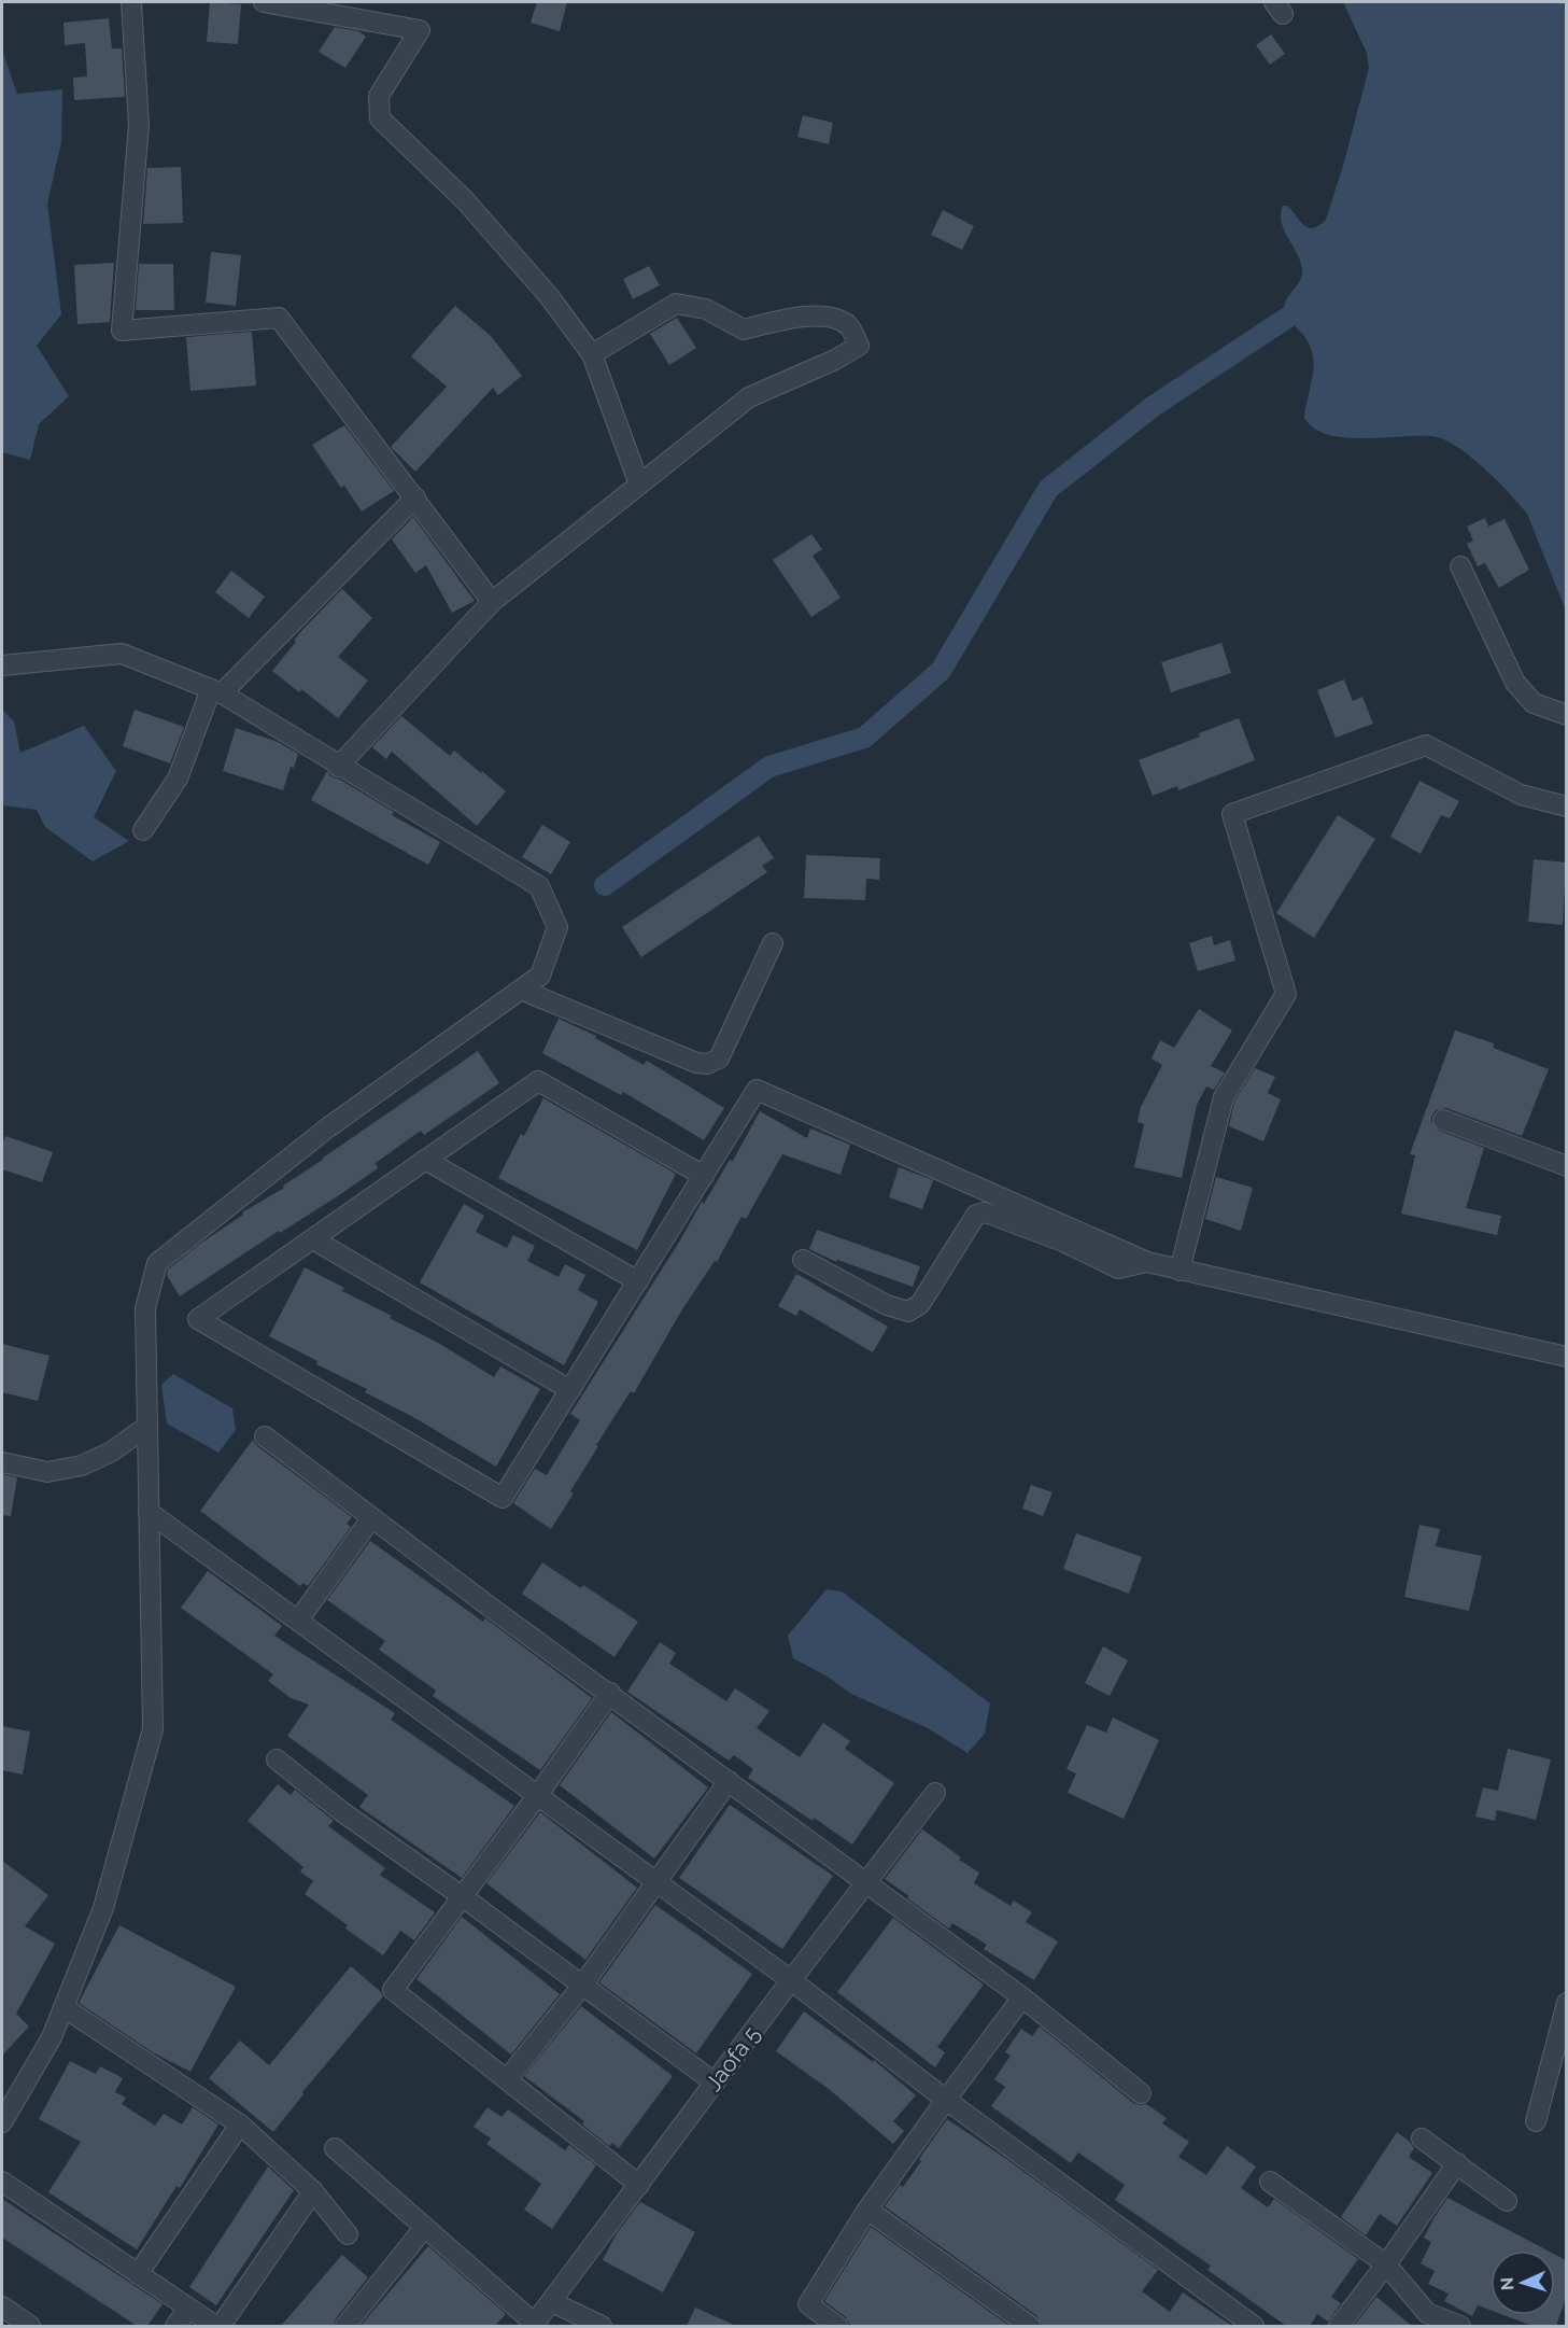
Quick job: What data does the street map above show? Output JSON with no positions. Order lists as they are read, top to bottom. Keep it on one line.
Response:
{"streets":{"street":["Jaofa 5"]},"north":"left"}
